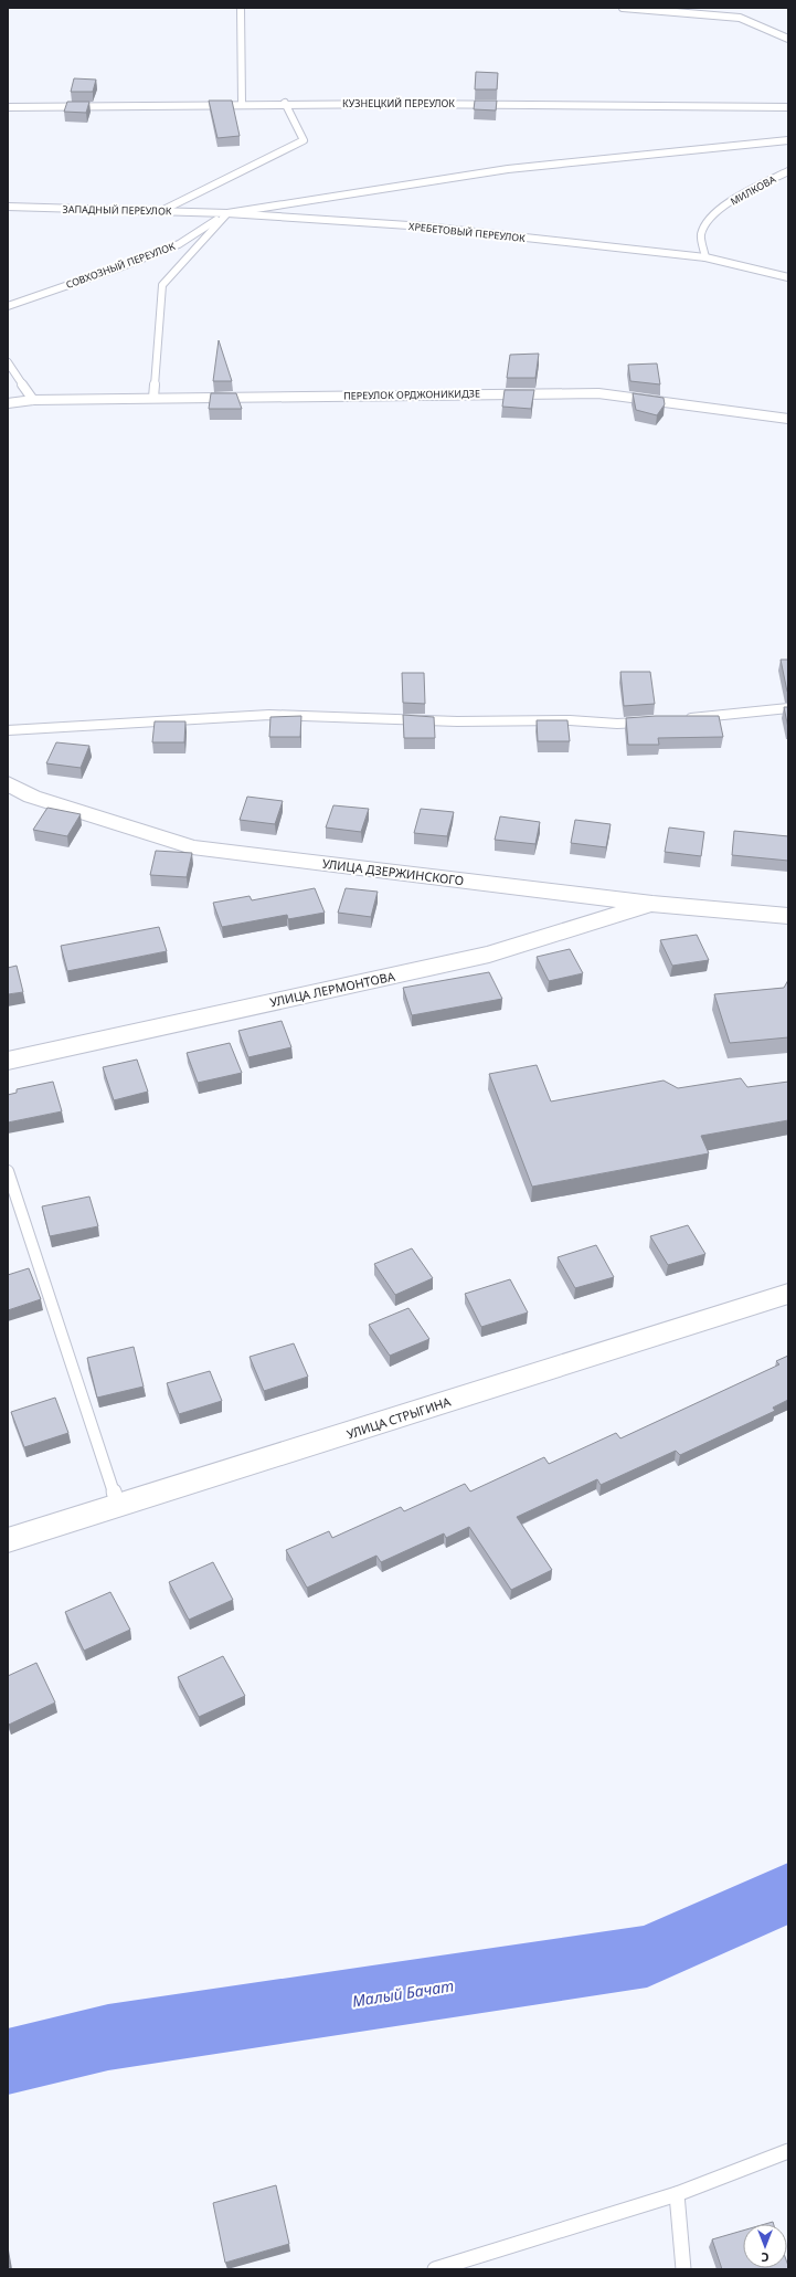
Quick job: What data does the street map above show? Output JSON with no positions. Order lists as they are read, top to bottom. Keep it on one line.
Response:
{"streets":{"street":["УЛИЦА ДЗЕРЖИНСКОГО","УЛИЦА ЛЕРМОНТОВА","УЛИЦА СТРЫГИНА"],"lane":["КУЗНЕЦКИЙ ПЕРЕУЛОК","МИЛКОВА","ЗАПАДНЫЙ ПЕРЕУЛОК","ХРЕБЕТОВЫЙ ПЕРЕУЛОК","СОВХОЗНЫЙ ПЕРЕУЛОК","ПЕРЕУЛОК ОРДЖОНИКИДЗЕ"]},"crossings":[["МИЛКОВА","ХРЕБЕТОВЫЙ ПЕРЕУЛОК"],["ЗАПАДНЫЙ ПЕРЕУЛОК","ХРЕБЕТОВЫЙ ПЕРЕУЛОК"],["ЗАПАДНЫЙ ПЕРЕУЛОК","СОВХОЗНЫЙ ПЕРЕУЛОК"],["ХРЕБЕТОВЫЙ ПЕРЕУЛОК","СОВХОЗНЫЙ ПЕРЕУЛОК"],["УЛИЦА ДЗЕРЖИНСКОГО","УЛИЦА ЛЕРМОНТОВА"]],"water":["Малый Бачат"],"north":"bottom"}
